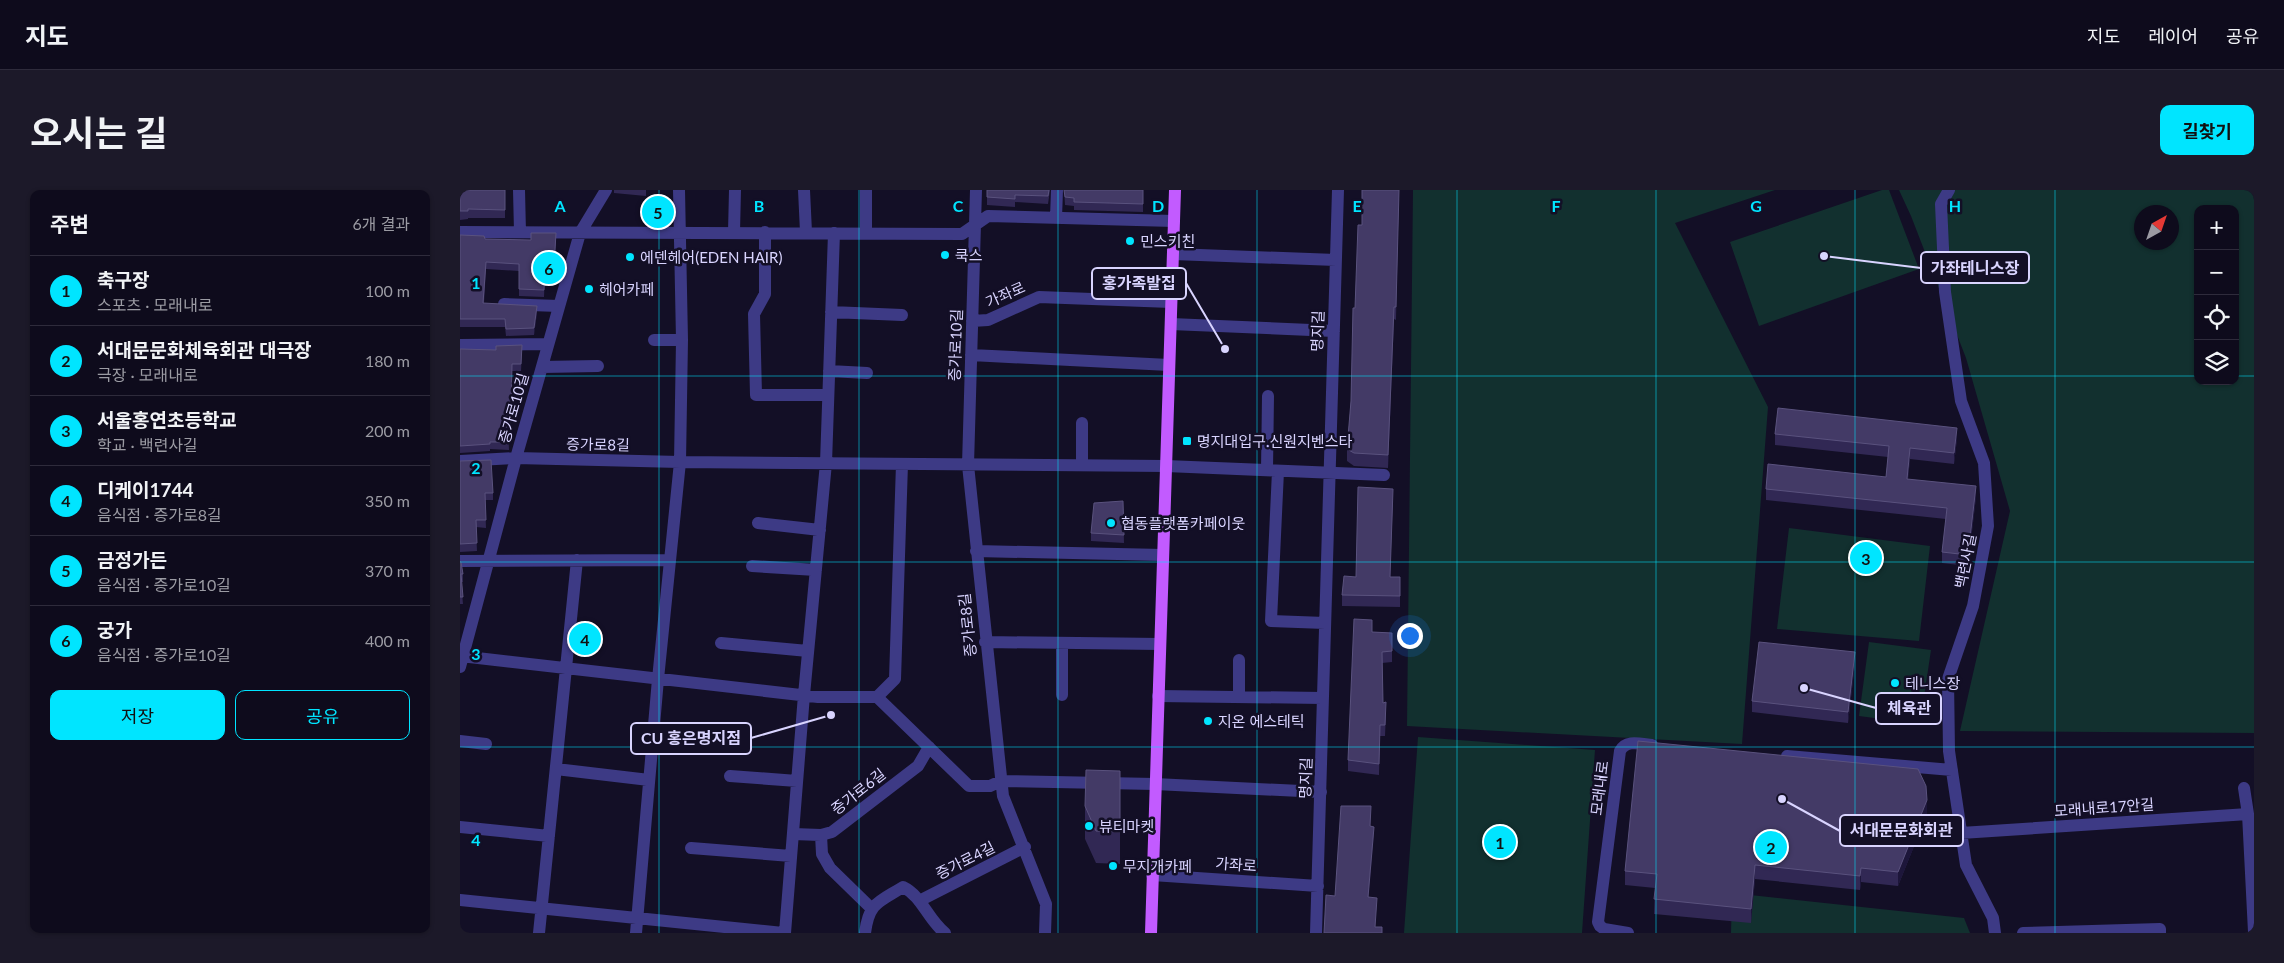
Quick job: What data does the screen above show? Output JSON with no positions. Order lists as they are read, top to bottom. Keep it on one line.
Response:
{"streets":{"street":["가좌로","명지길","증가로10길","증가로8길","백련사길","모래내로","증가로6길","모래내로17안길","증가로4길"]},"crossings":[["가좌로","명지길"],["가좌로","증가로10길"],["증가로10길","증가로8길"],["백련사길","모래내로17안길"]],"places":{"other":["민스키친","쿡스","가좌테니스장","에덴헤어(EDEN HAIR)","헤어카페","홍가족발집","협동플랫폼카페이웃","테니스장","체육관","CU 홍은명지점","지온 에스테틱","서대문문화회관","뷰티마켓","무지개카페"],"transit":["명지대입구.신원지벤스타"]},"north":"top right","page":{"header":"지도","nav":["지도","레이어","공유"],"title":"오시는 길","buttons":["길찾기",["저장","공유"]],"heading":["주변","6개 결과"],"pins":["5","6","3","4","1","2"],"map_buttons":["+","−"],"list":[{"mark":"1","name":"축구장","note":"스포츠 · 모래내로","value":"100 m"},{"mark":"2","name":"서대문문화체육회관 대극장","note":"극장 · 모래내로","value":"180 m"},{"mark":"3","name":"서울홍연초등학교","note":"학교 · 백련사길","value":"200 m"},{"mark":"4","name":"디케이1744","note":"음식점 · 증가로8길","value":"350 m"},{"mark":"5","name":"금정가든","note":"음식점 · 증가로10길","value":"370 m"},{"mark":"6","name":"궁가","note":"음식점 · 증가로10길","value":"400 m"}]},"grid":{"columns":["A","B","C","D","E","F","G","H"],"rows":["1","2","3","4"]}}
